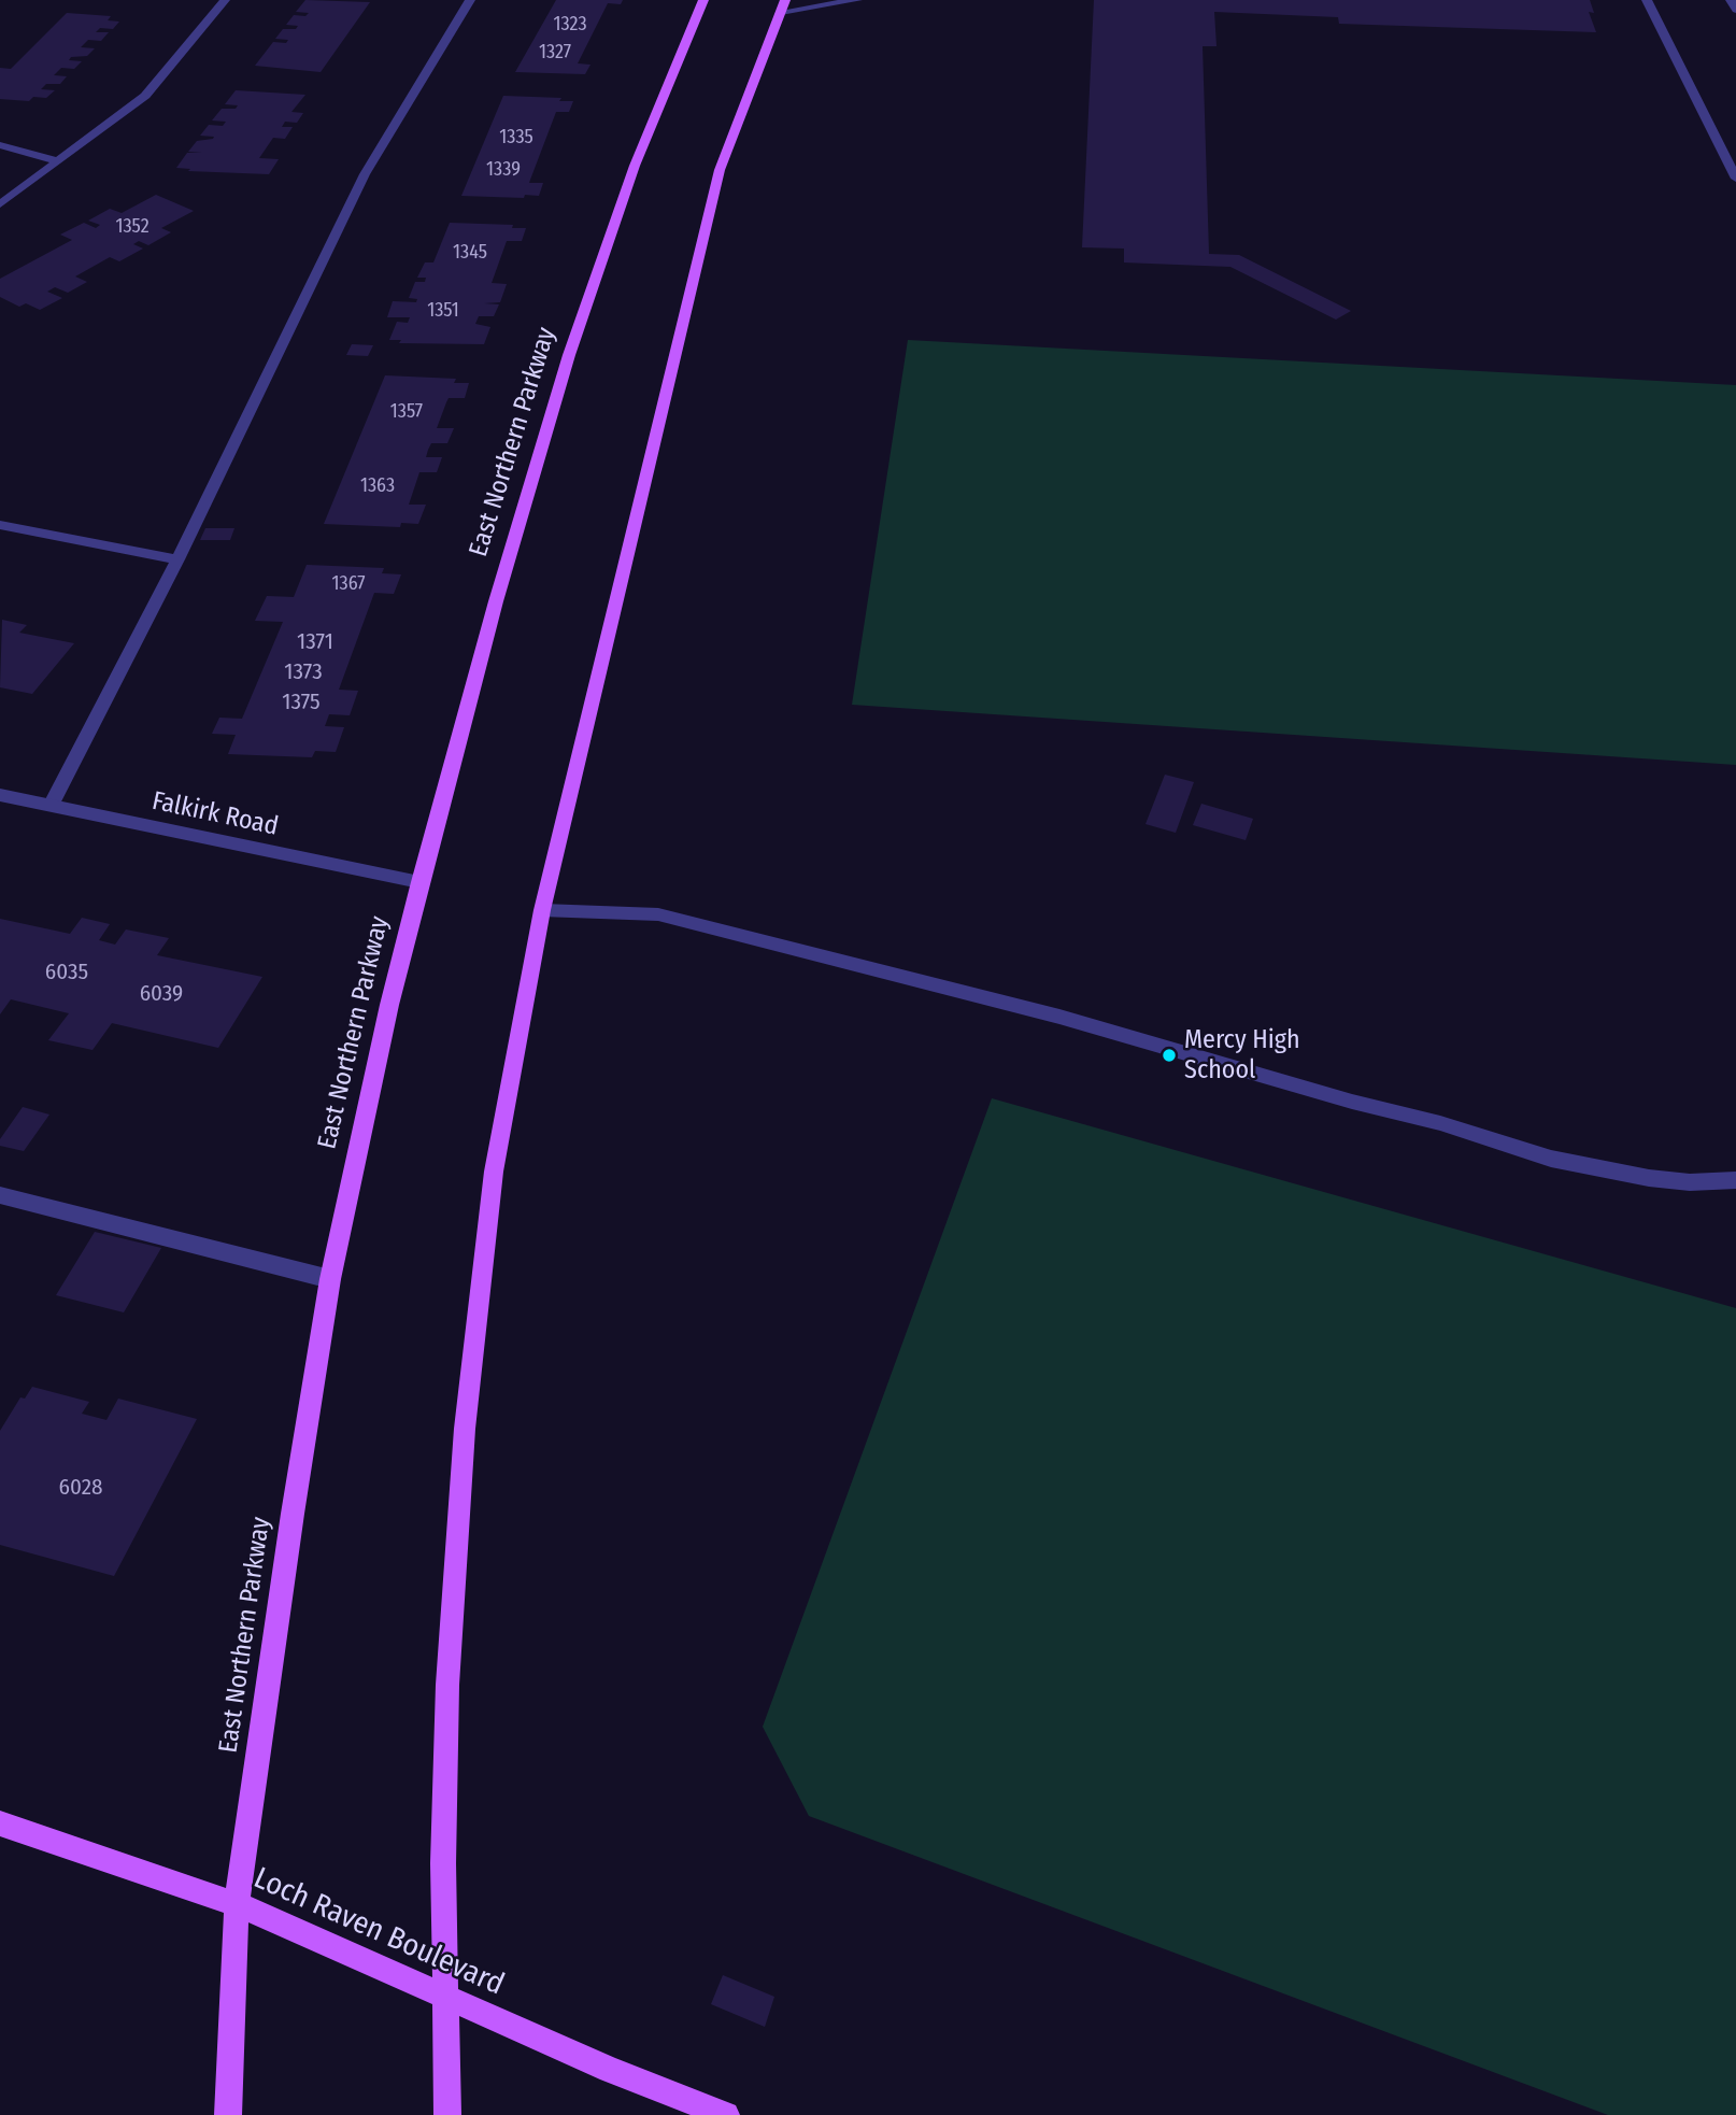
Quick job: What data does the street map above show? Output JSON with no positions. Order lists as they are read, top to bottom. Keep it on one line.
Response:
{"streets":{"main road":["East Northern Parkway","Loch Raven Boulevard"],"street":["Falkirk Road"]},"crossings":[["East Northern Parkway","Falkirk Road"],["East Northern Parkway","Loch Raven Boulevard"]],"places":["Mercy High School"],"house_numbers":["1323","1327","1335","1339","1352","1345","1351","1357","1363","1367","1371","1373","1375","6035","6039","6028"]}
